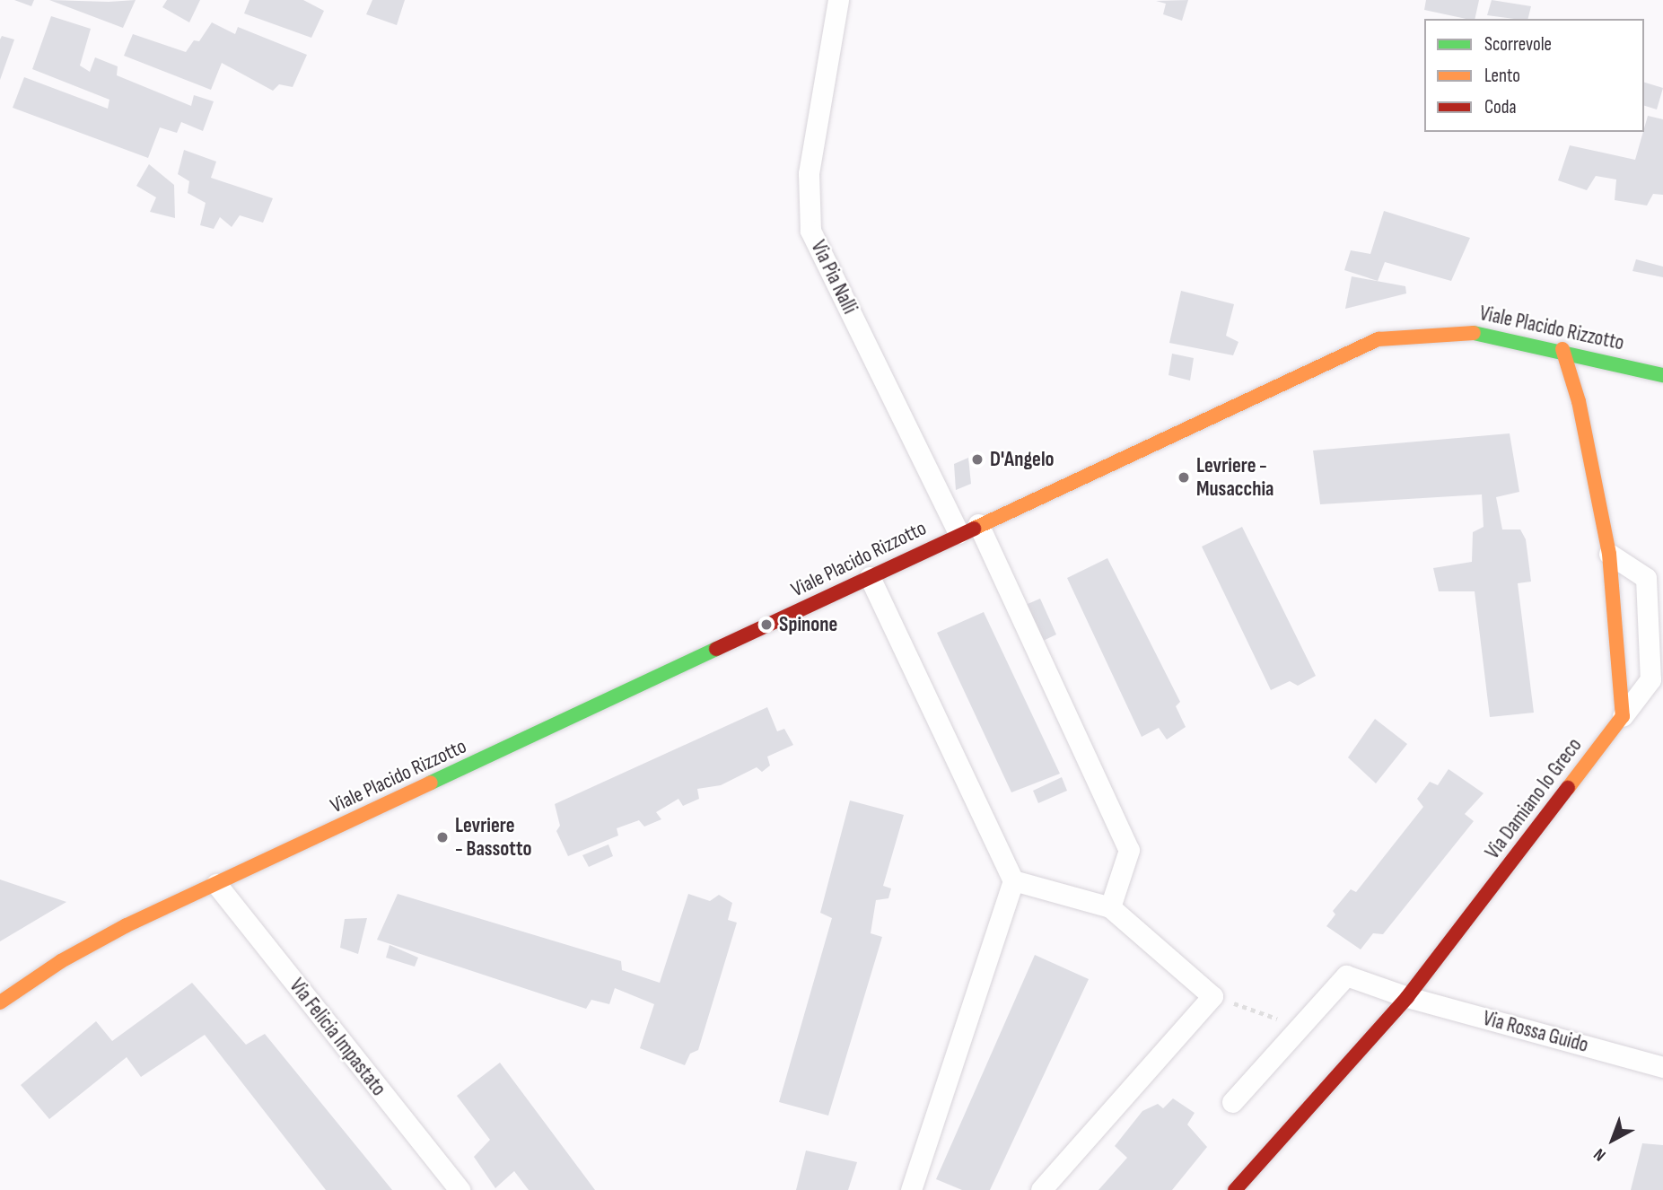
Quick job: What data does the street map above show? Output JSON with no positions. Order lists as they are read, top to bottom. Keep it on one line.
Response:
{"streets":{"street":["Via Pia Nalli","Viale Placido Rizzotto","Via Damiano lo Greco","Via Rossa Guido","Via Felicia Impastato"]},"crossings":[["Via Pia Nalli","Viale Placido Rizzotto"],["Viale Placido Rizzotto","Via Felicia Impastato"],["Via Damiano lo Greco","Via Rossa Guido"]],"places":["D'Angelo","Levriere - Musacchia","Spinone","Levriere - Bassotto"],"legend":["Scorrevole","Lento","Coda"],"north":"bottom left"}
